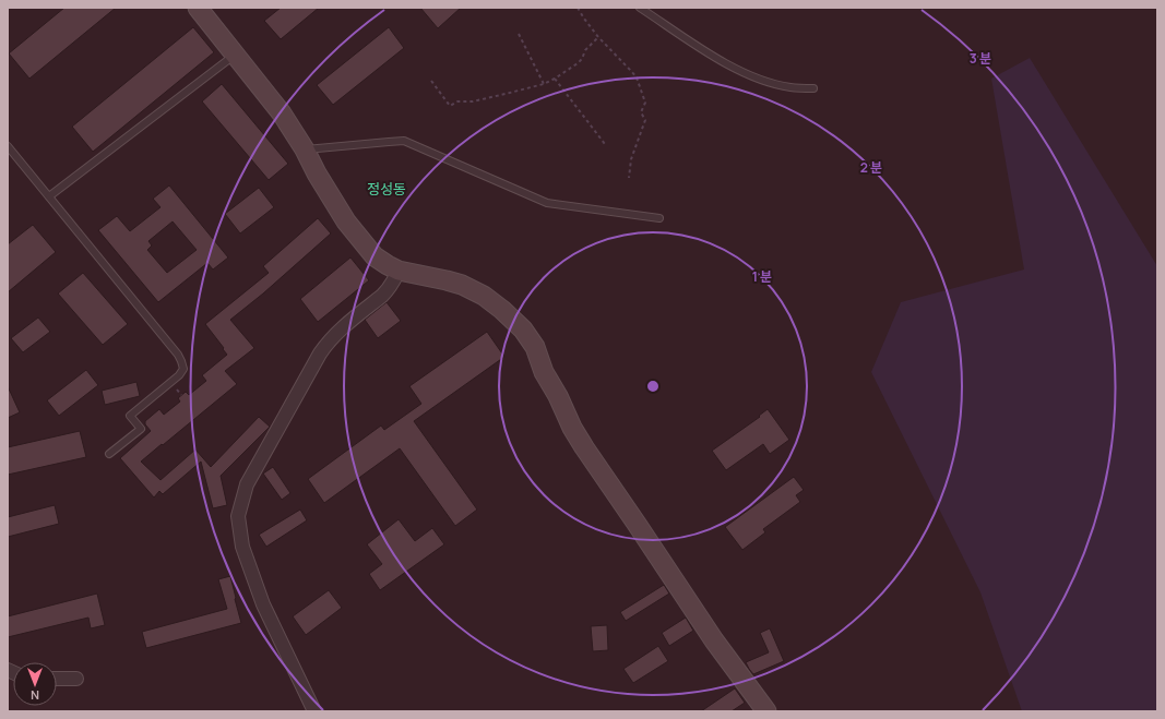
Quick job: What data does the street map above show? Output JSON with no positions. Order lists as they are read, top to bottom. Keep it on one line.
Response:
{"districts":["정성동"],"north":"bottom","rings":["3 분","2 분","1 분"]}
